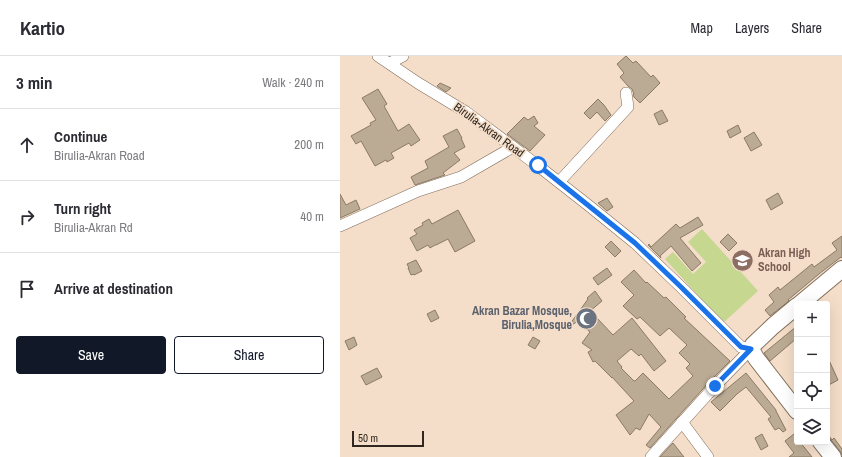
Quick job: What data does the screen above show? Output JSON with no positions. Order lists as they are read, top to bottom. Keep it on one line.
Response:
{"streets":{"highway":["Birulia-Akran Road"]},"places":{"school or university":["Akran High School"],"mosque":["Akran Bazar Mosque, Birulia,Mosque"]},"scale_bar":"50 m","page":{"header":"Kartio","nav":["Map","Layers","Share"],"heading":["3 min","Walk · 240 m"],"list":[["Continue","Birulia-Akran Road","200 m"],["Turn right","Birulia-Akran Rd","40 m"],"Arrive at destination"],"map_buttons":["+","−"],"buttons":["Save","Share"],"scale":"50 m"}}
